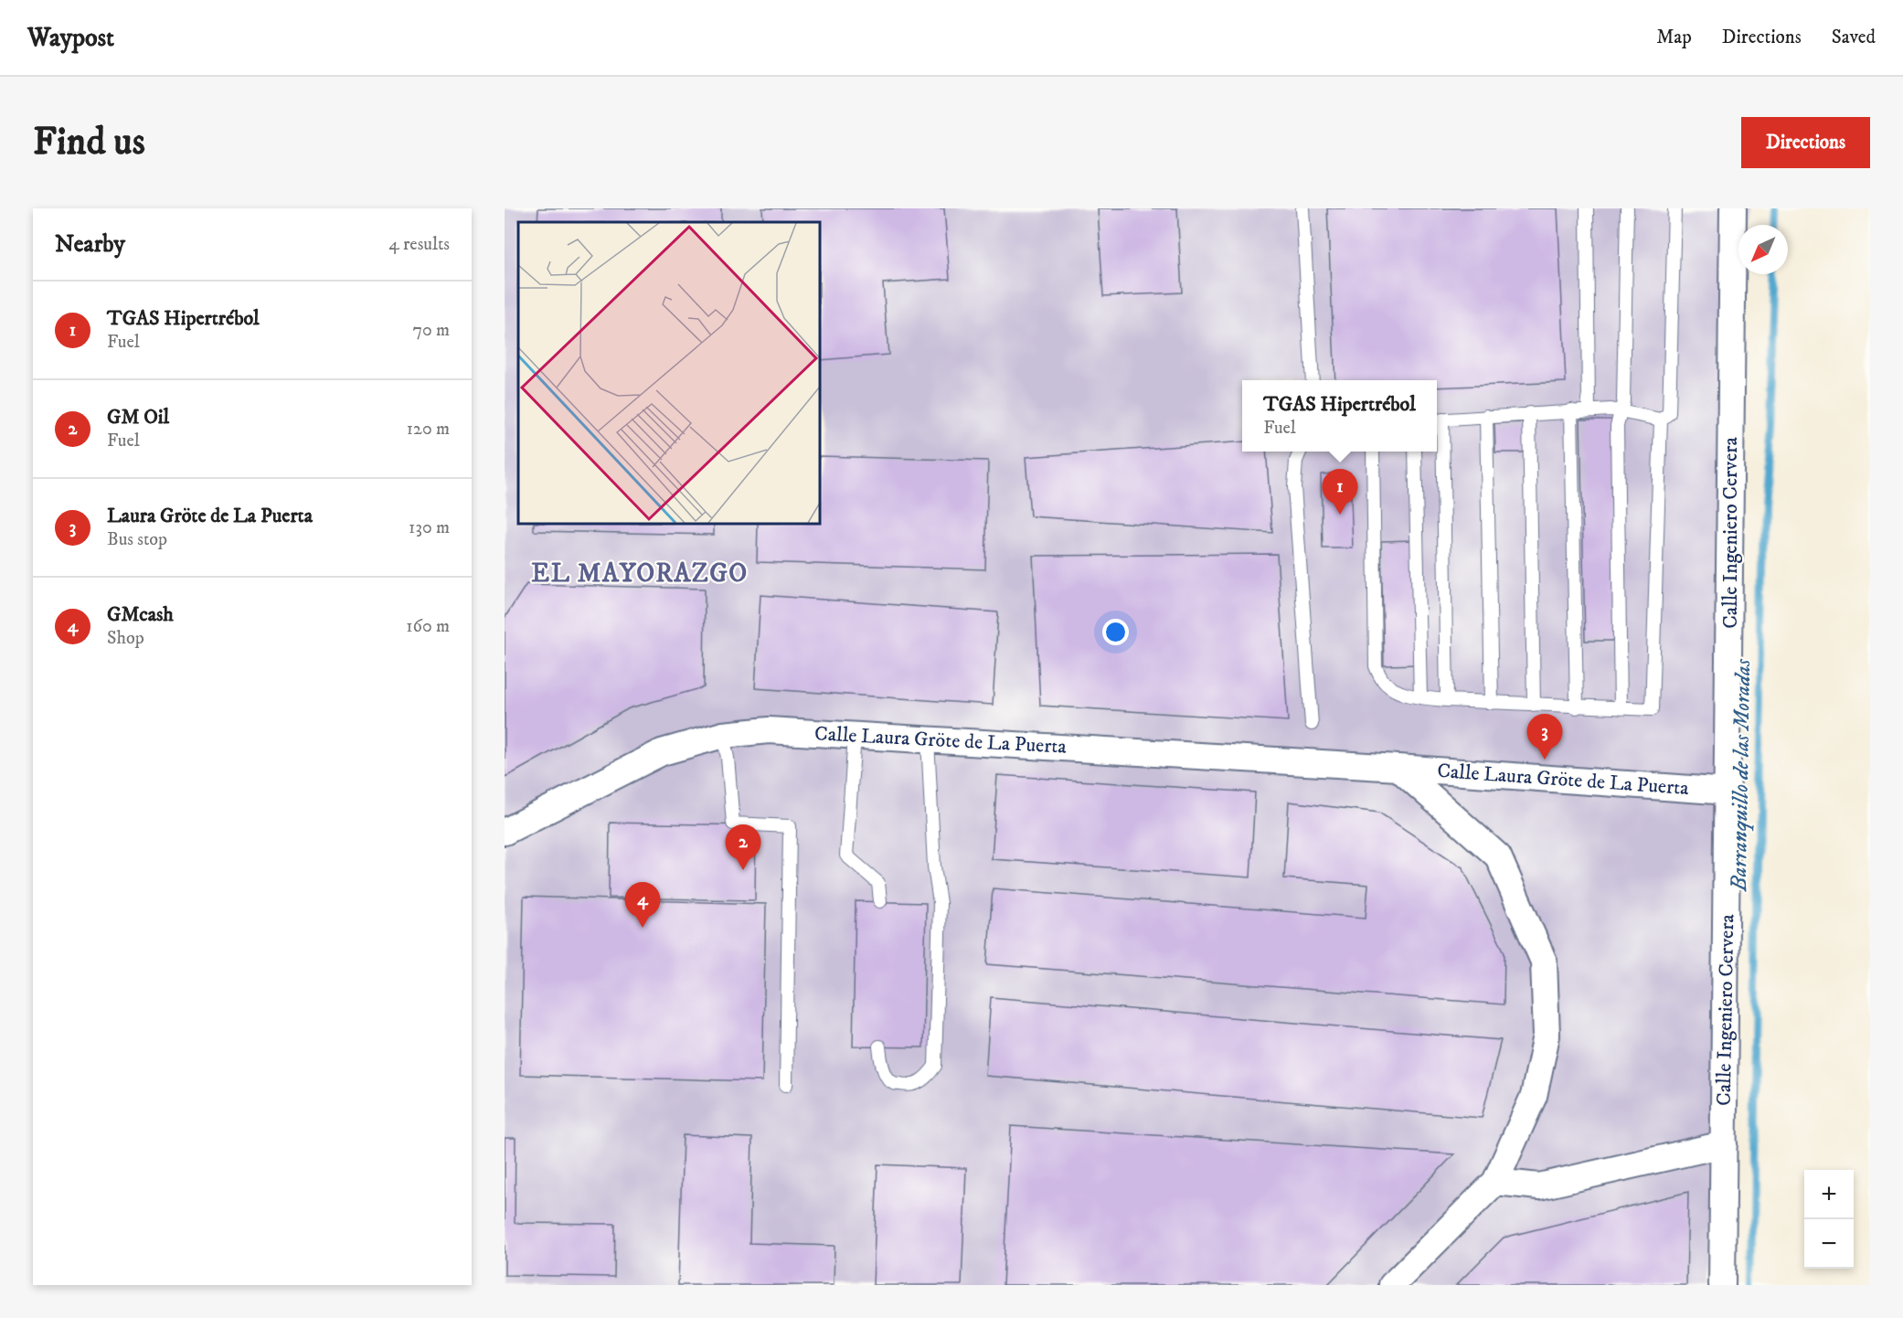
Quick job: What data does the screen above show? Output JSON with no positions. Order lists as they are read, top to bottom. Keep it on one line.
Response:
{"streets":{"street":["Calle Ingeniero Cervera","Calle Laura Gröte de La Puerta"]},"crossings":[["Calle Ingeniero Cervera","Calle Laura Gröte de La Puerta"]],"districts":["EL MAYORAZGO"],"water":["Barranquillo de las Moradas"],"north":"bottom left","page":{"header":"Waypost","nav":["Map","Directions","Saved"],"buttons":"Directions","title":"Find us","heading":["Nearby","4 results"],"list":[{"mark":"1","name":"TGAS Hipertrébol","note":"Fuel","value":"70 m"},{"mark":"2","name":"GM Oil","note":"Fuel","value":"120 m"},{"mark":"3","name":"Laura Gröte de La Puerta","note":"Bus stop","value":"130 m"},{"mark":"4","name":"GMcash","note":"Shop","value":"160 m"}],"popup":["TGAS Hipertrébol","Fuel"],"pins":["1","3","2","4"],"map_buttons":["+","−"]}}
